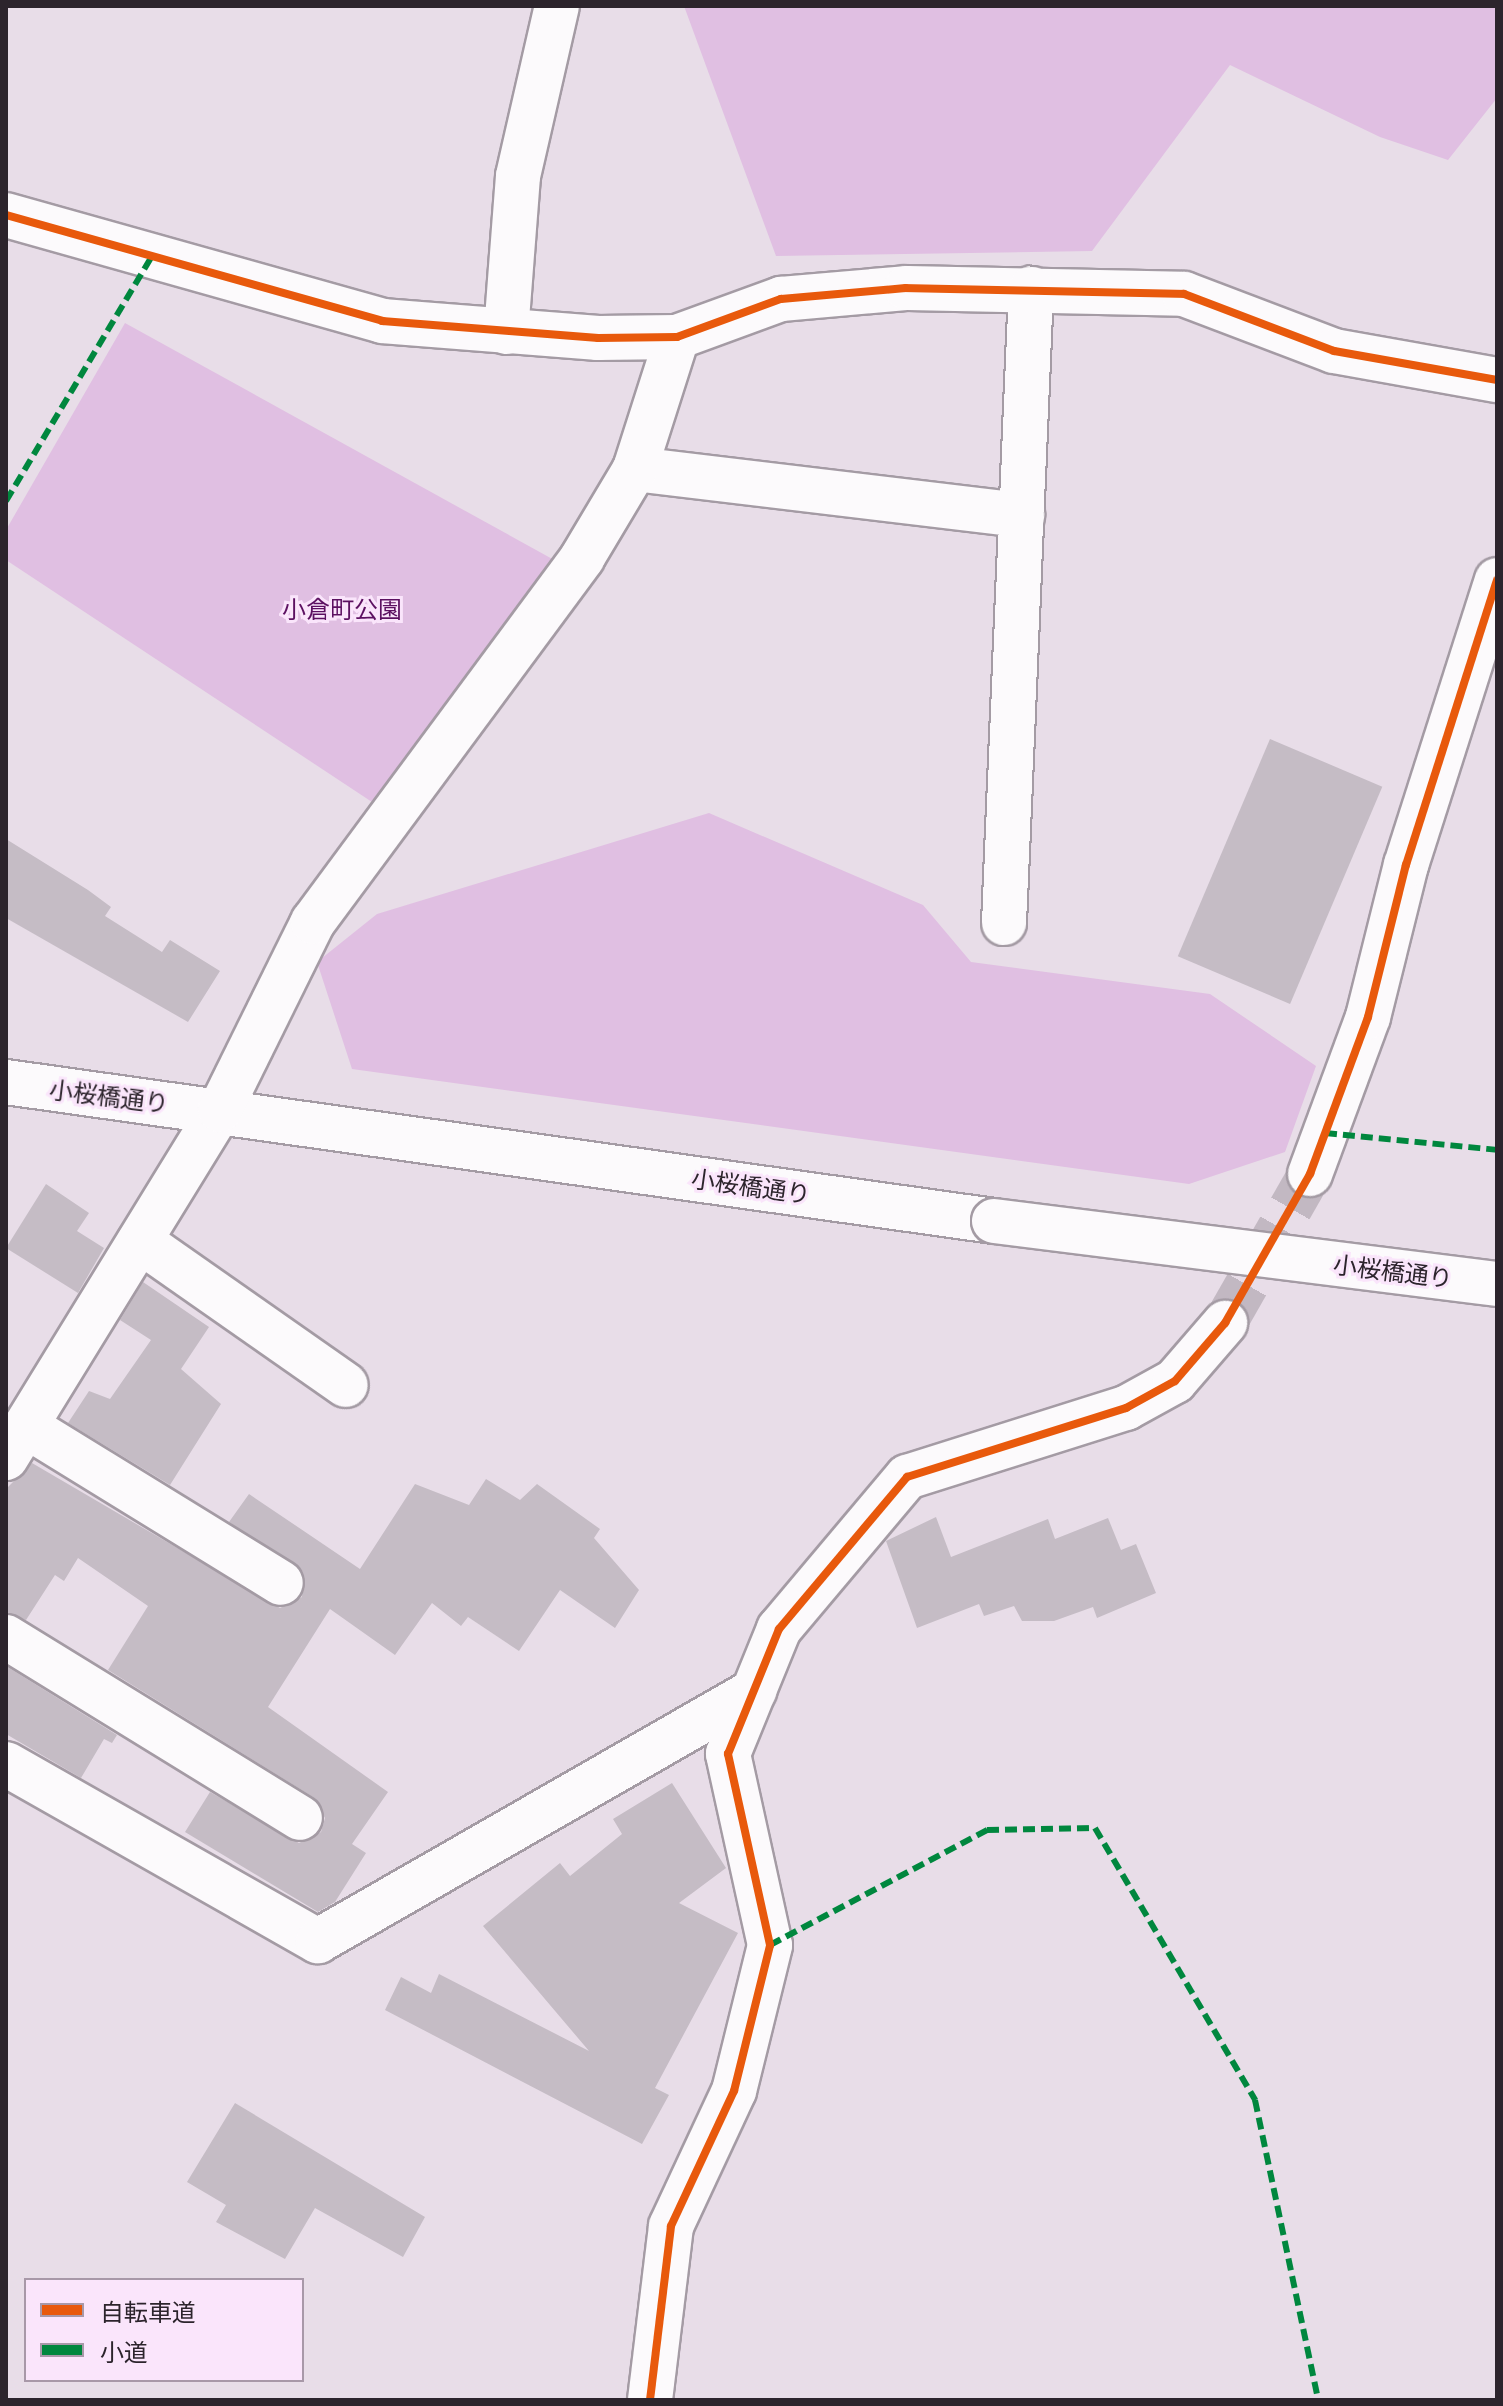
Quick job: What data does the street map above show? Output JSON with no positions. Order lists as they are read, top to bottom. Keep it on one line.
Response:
{"streets":{"street":["小桜橋通り"]},"parks":["小倉町公園"],"legend":["自転車道","小道"]}
